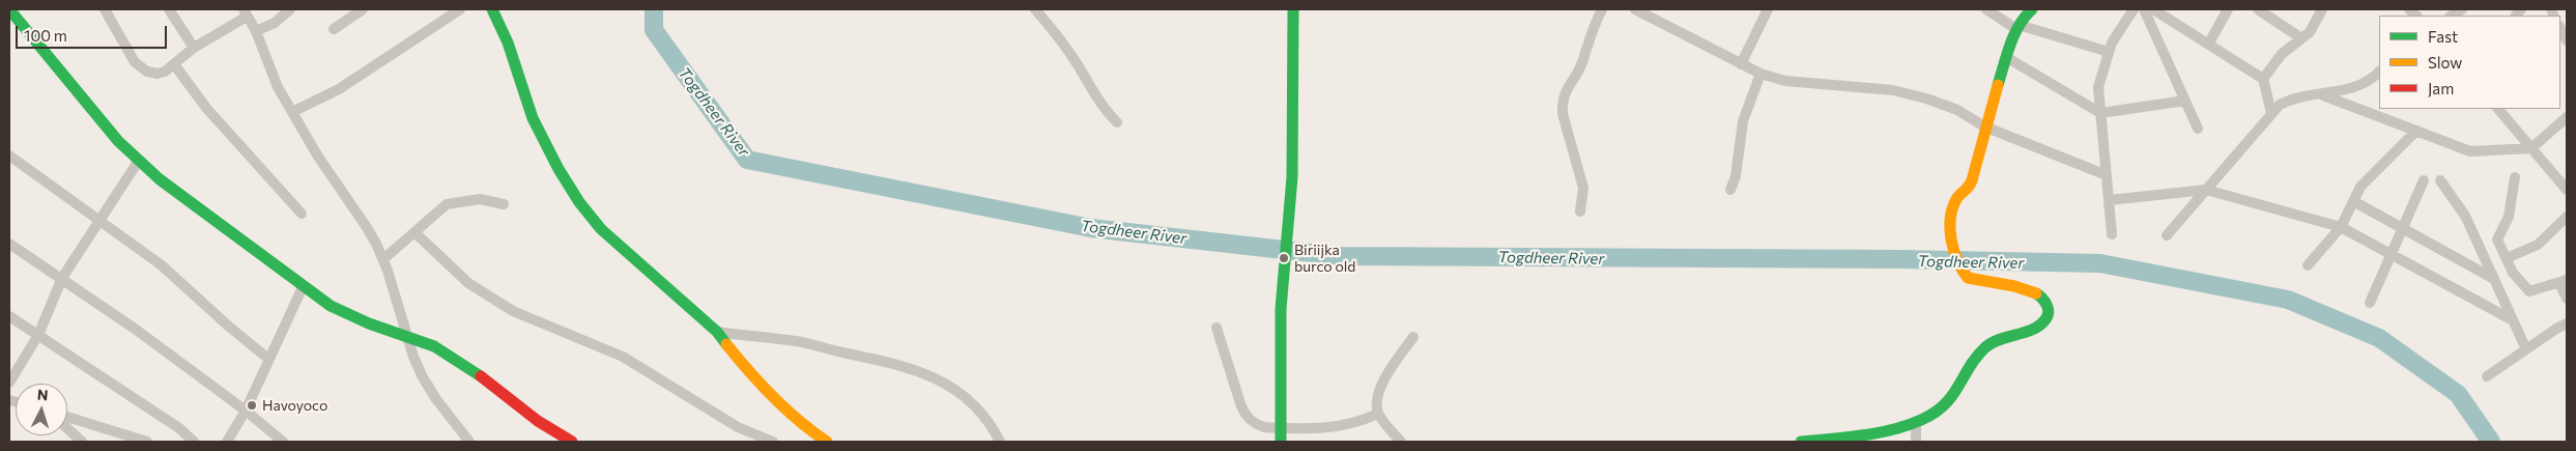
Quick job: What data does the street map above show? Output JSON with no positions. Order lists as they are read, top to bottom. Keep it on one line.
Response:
{"water":["Togdheer River"],"places":["Biriijka burco old","Havoyoco"],"legend":["Fast","Slow","Jam"],"scale_bar":"100 m","north":"top"}
